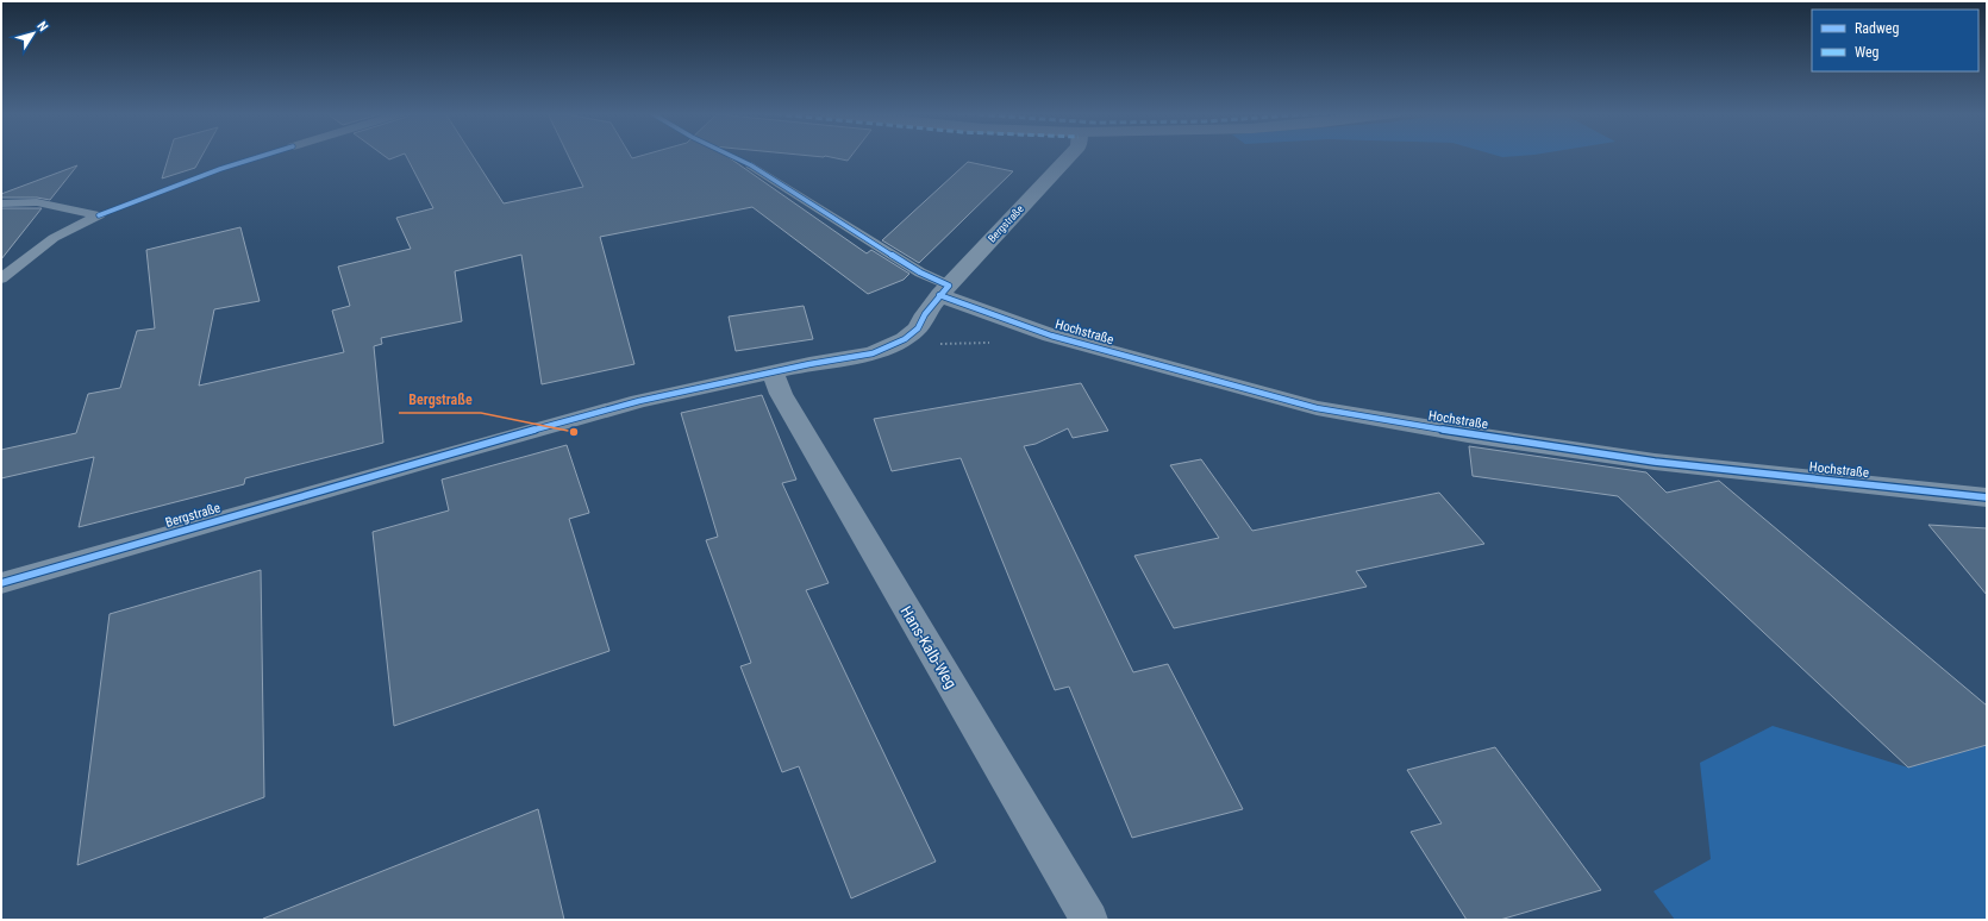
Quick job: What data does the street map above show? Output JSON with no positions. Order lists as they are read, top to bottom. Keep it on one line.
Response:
{"streets":{"street":["Bergstraße","Hochstraße","Hans-Kalb-Weg"]},"crossings":[["Bergstraße","Hochstraße"],["Bergstraße","Hans-Kalb-Weg"]],"places":["Bergstraße"],"legend":["Radweg","Weg"],"north":"top right"}
